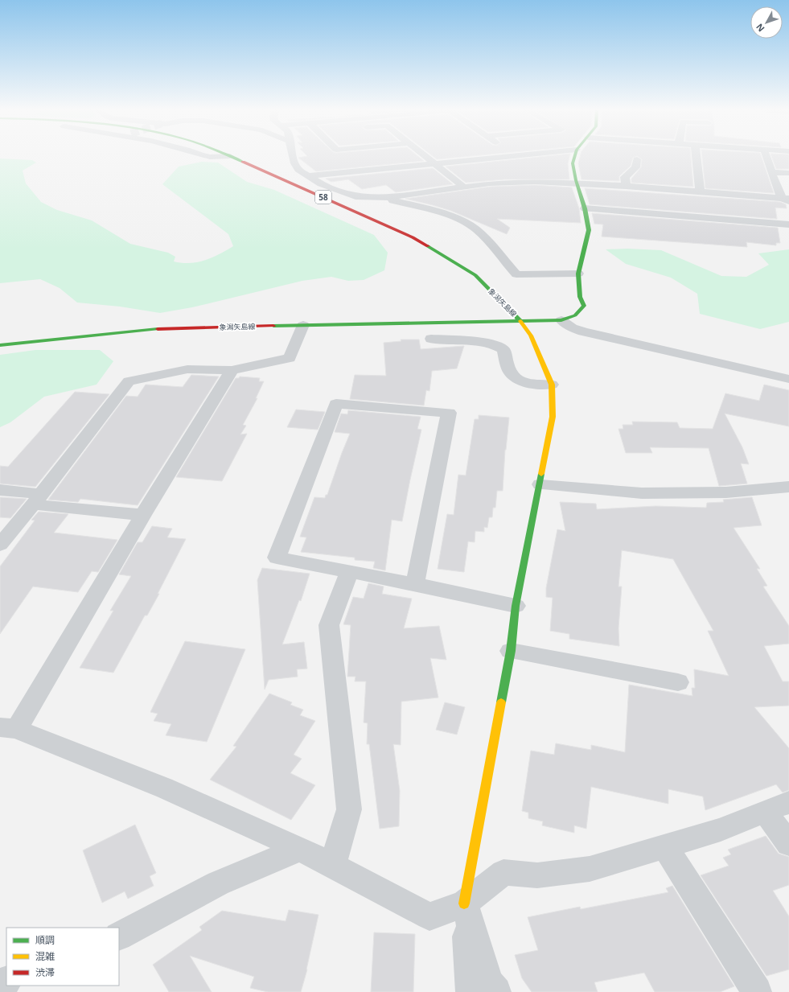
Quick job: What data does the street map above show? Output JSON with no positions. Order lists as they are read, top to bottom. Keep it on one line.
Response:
{"streets":{"main road":["58","象潟矢島線"]},"legend":["順調","混雑","渋滞"],"north":"bottom left"}
